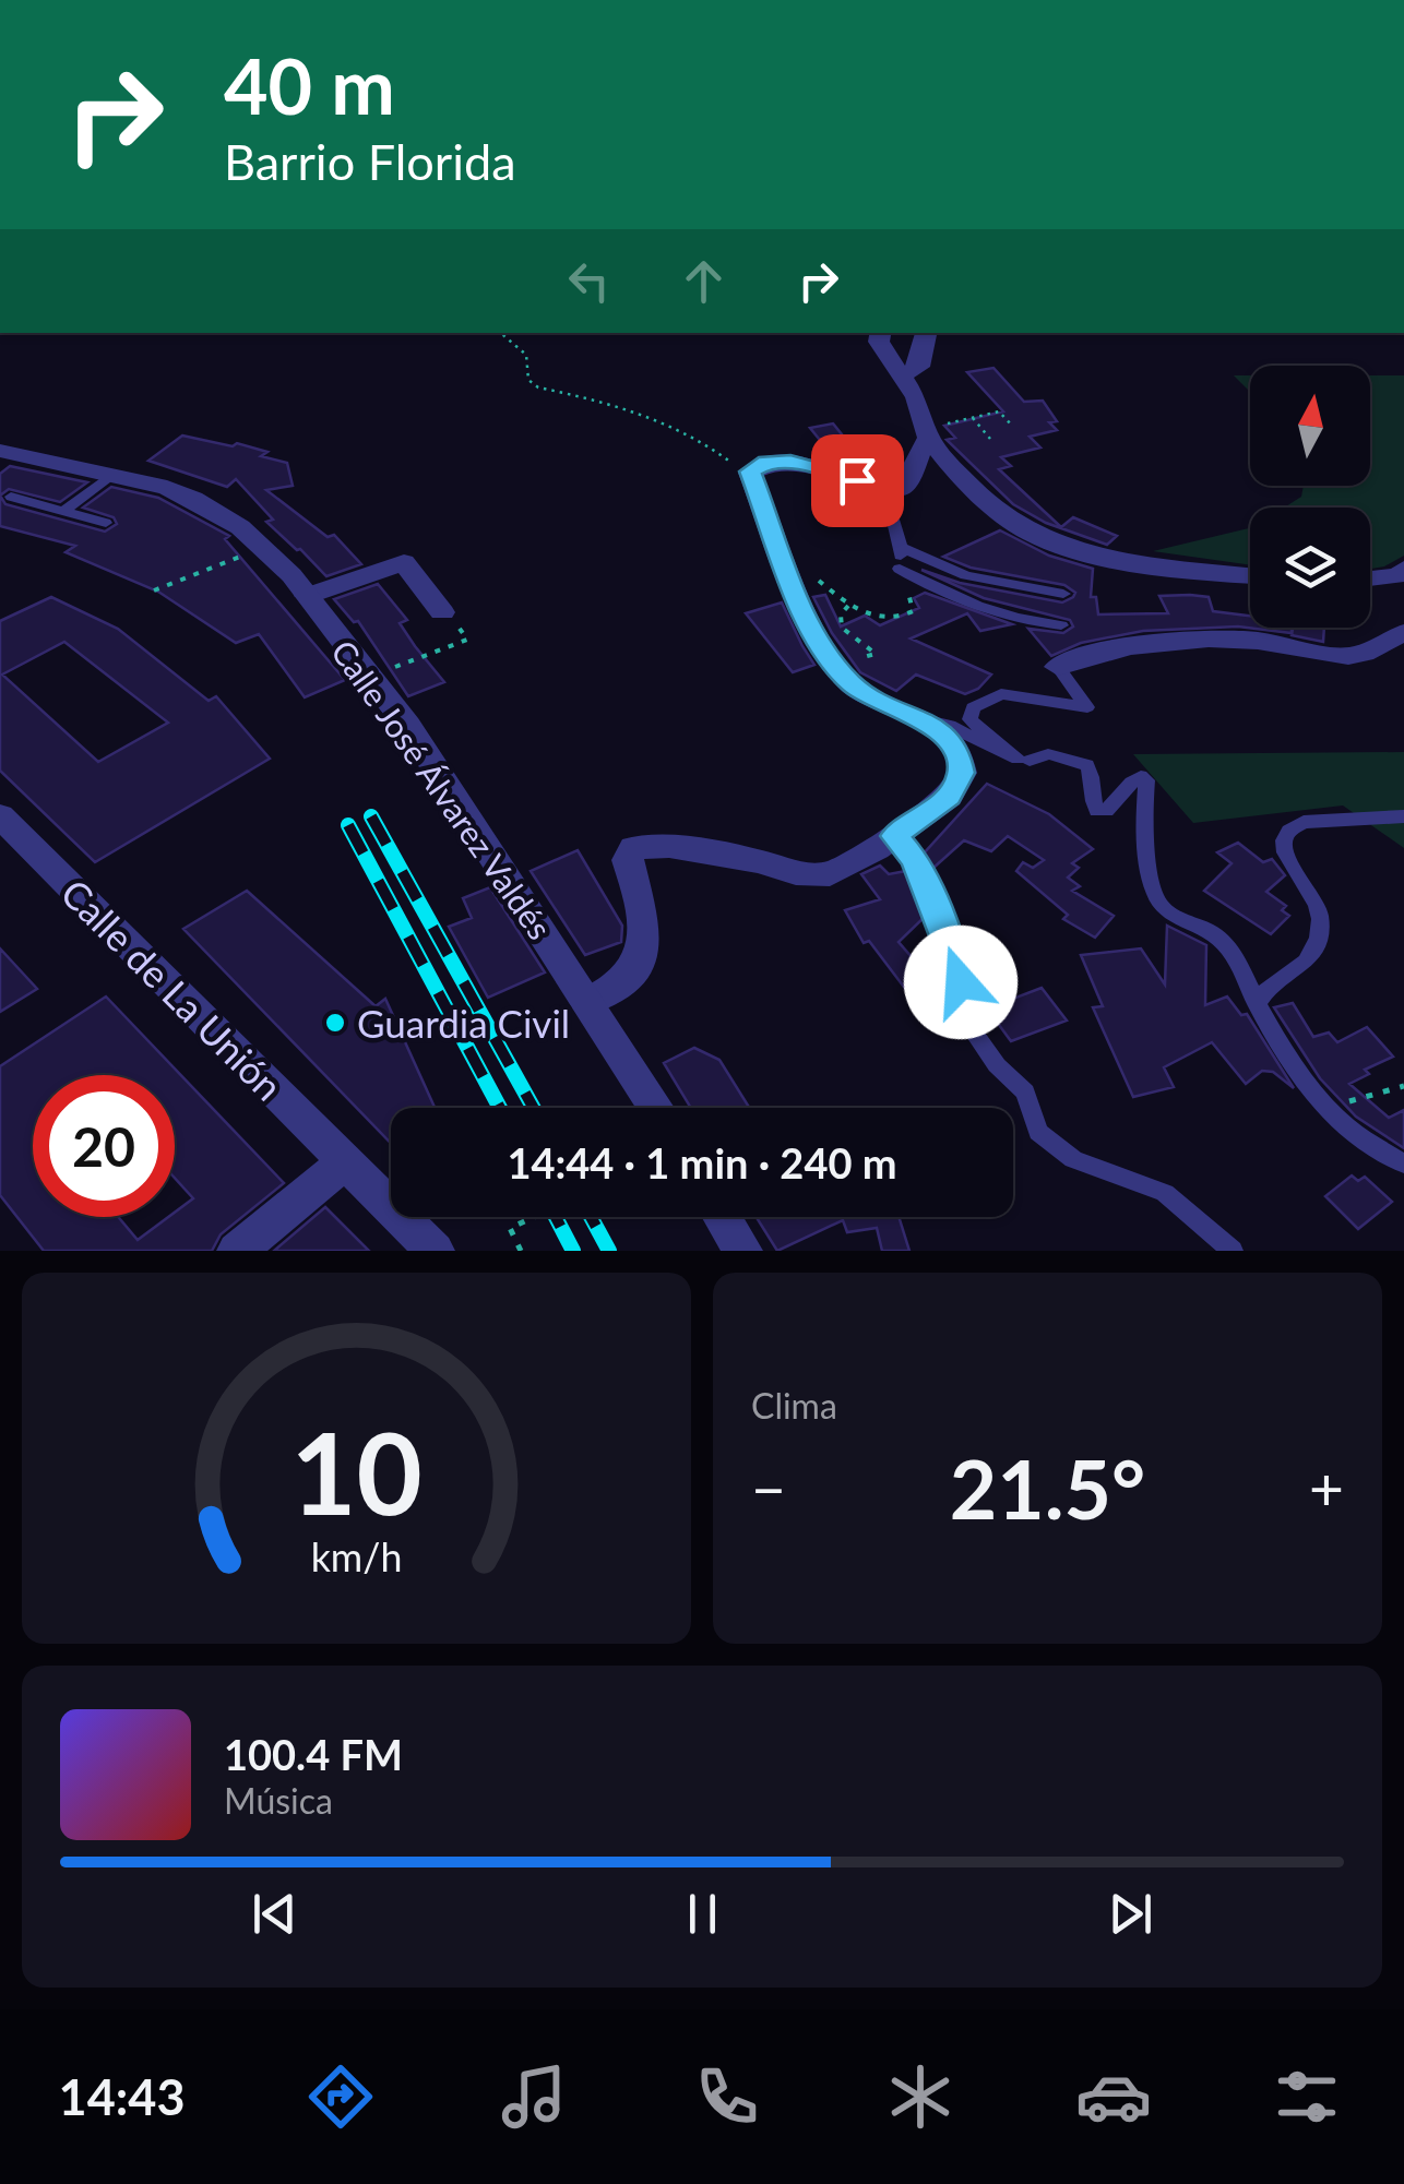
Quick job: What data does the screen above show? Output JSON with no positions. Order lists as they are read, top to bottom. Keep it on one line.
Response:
{"streets":{"street":["Calle José Álvarez Valdés","Calle de La Unión"]},"places":["Guardia Civil"],"north":"top","page":{"turn":["40 m","Barrio Florida"],"limit":"20","trip":"14:44 · 1 min · 240 m","tile":"Clima","heat":["−","21.5°","+"],"song":["100.4 FM","Música"],"tabs":"14:43","gauge":["10","km/h"]}}
